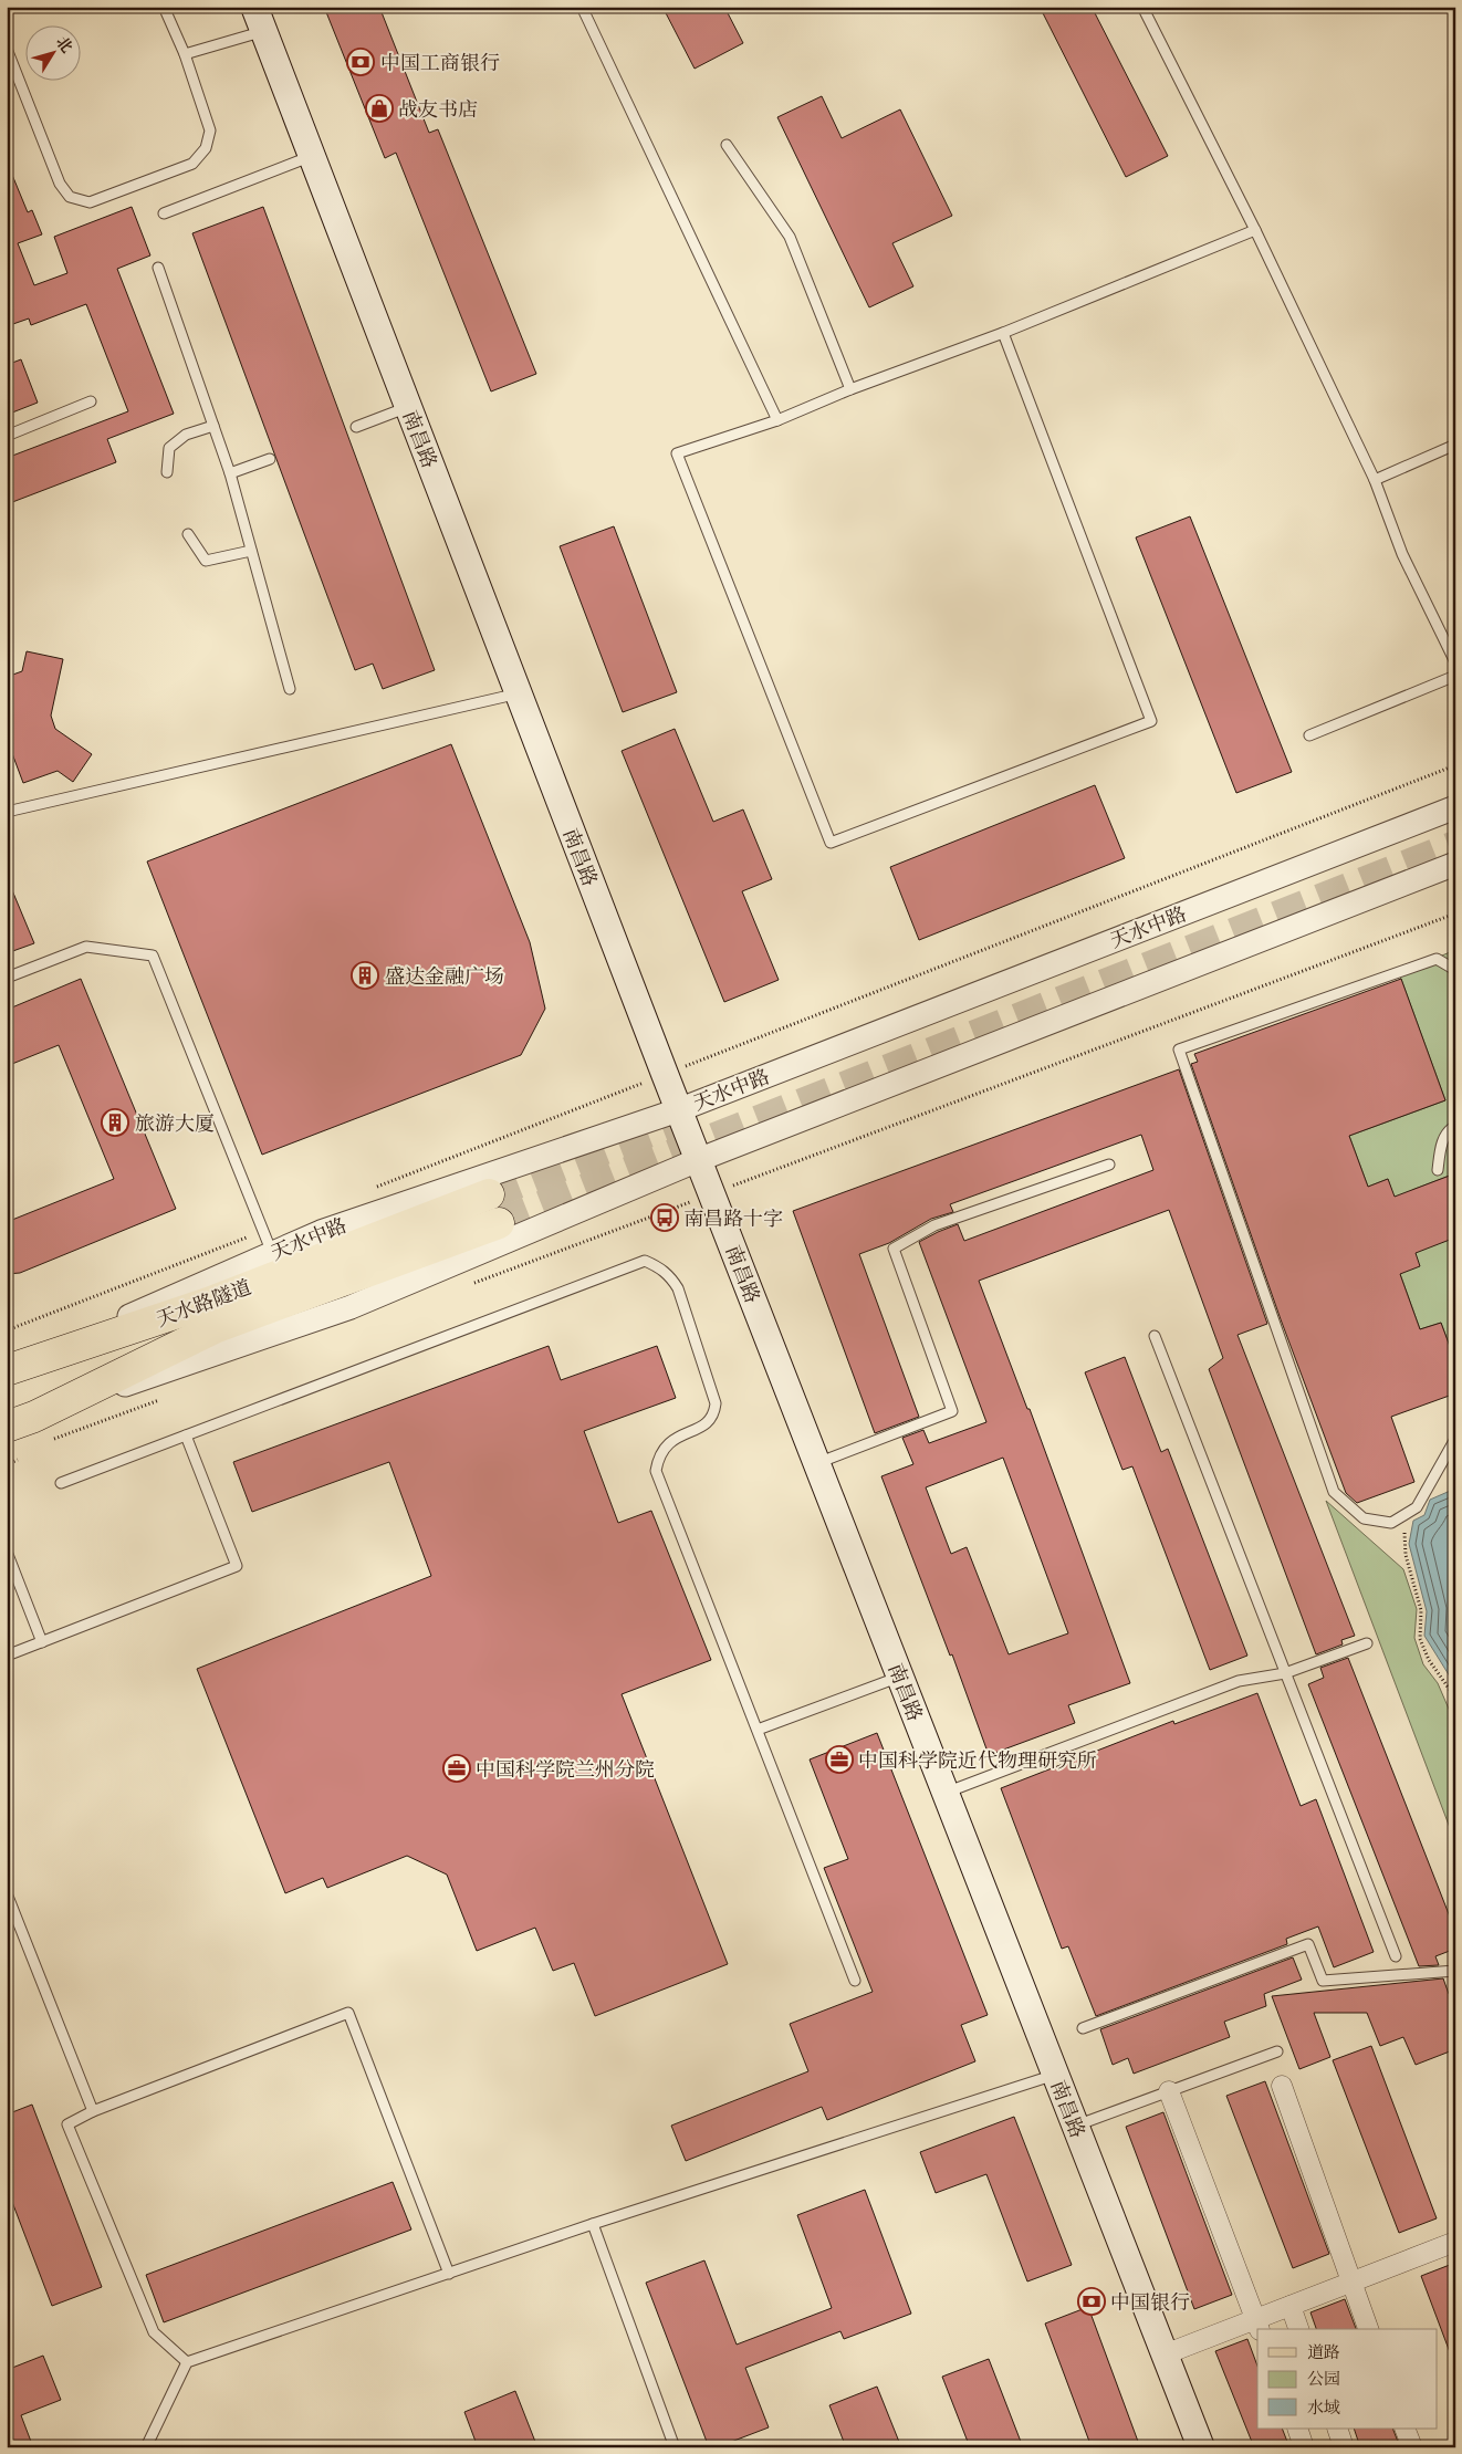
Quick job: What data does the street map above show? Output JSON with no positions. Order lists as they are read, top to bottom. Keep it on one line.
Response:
{"streets":{"main road":["南昌路","天水路隧道"],"street":["天水中路"]},"crossings":[["南昌路","天水中路"],["天水中路","天水路隧道"]],"places":{"bank":["中国工商银行","中国银行"],"shop":["战友书店"],"building":["盛达金融广场","旅游大厦"],"bus stop":["南昌路十字"],"office":["中国科学院近代物理研究所","中国科学院兰州分院"]},"legend":["道路","公园","水域"],"north":"top right"}
